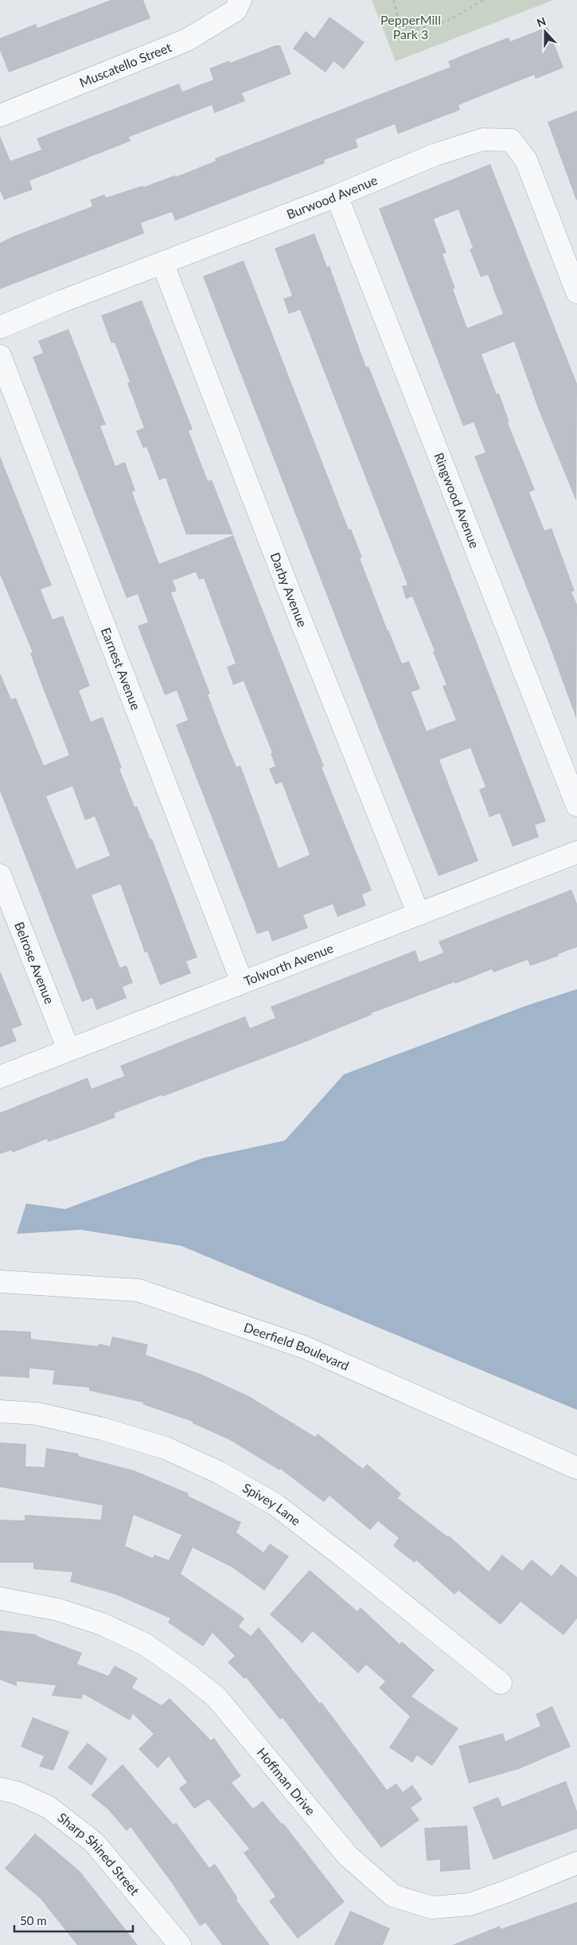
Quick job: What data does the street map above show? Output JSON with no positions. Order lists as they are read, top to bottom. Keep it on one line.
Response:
{"streets":{"street":["Muscatello Street","Burwood Avenue","Ringwood Avenue","Darby Avenue","Earnest Avenue","Belrose Avenue","Tolworth Avenue","Deerfield Boulevard","Spivey Lane","Hoffman Drive","Sharp Shined Street"]},"crossings":[["Burwood Avenue","Ringwood Avenue"],["Burwood Avenue","Darby Avenue"],["Darby Avenue","Tolworth Avenue"],["Earnest Avenue","Tolworth Avenue"],["Belrose Avenue","Tolworth Avenue"]],"parks":["PepperMill Park 3"],"scale_bar":"50 m","north":"top"}
